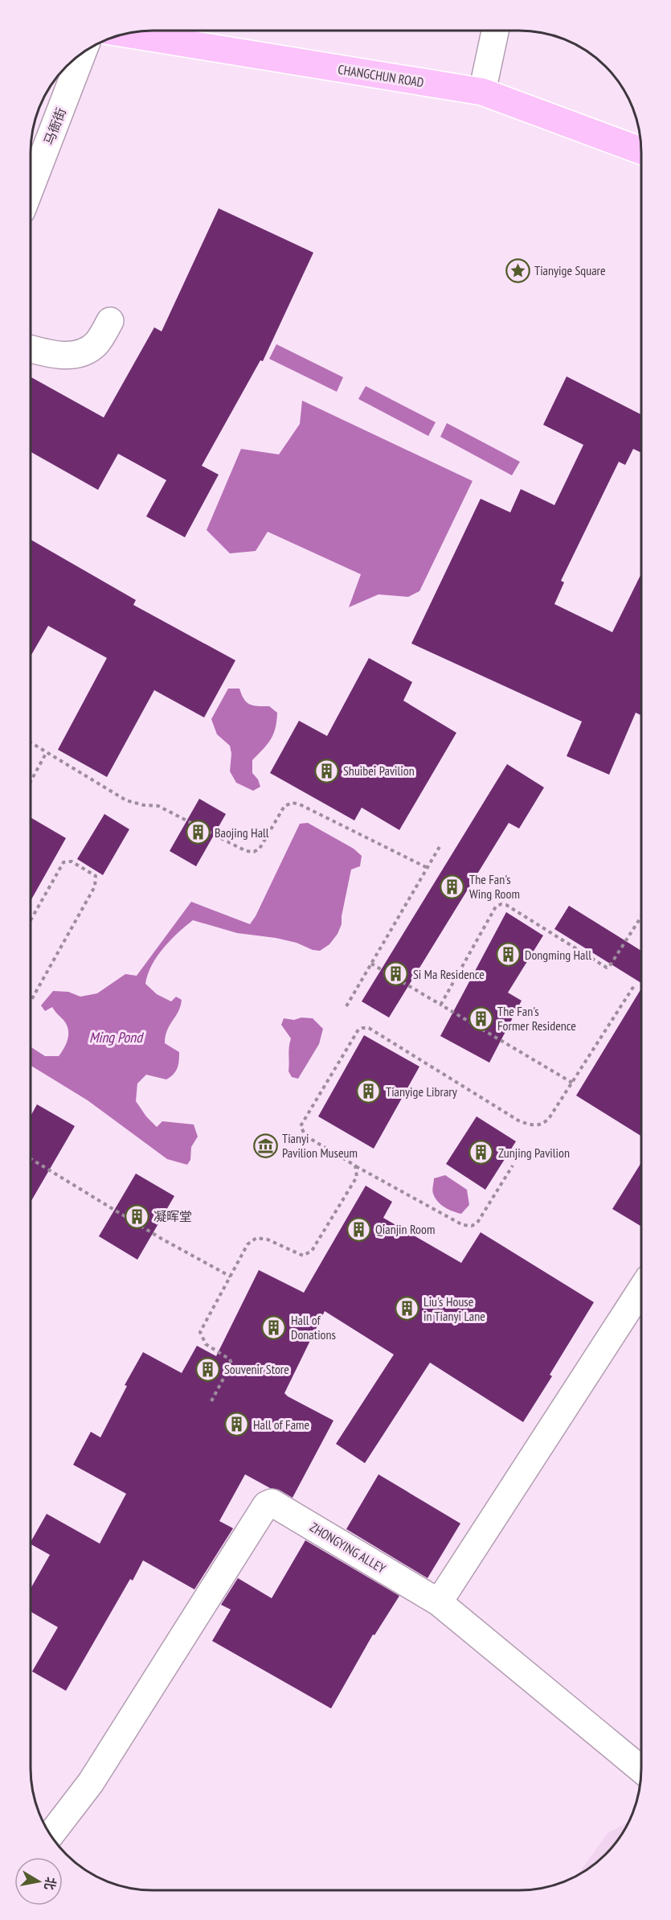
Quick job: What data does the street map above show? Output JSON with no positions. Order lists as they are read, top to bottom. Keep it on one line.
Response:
{"streets":{"main road":["CHANGCHUN ROAD"],"street":["马衙街","ZHONGYING ALLEY"]},"water":["Ming Pond"],"places":{"place":["Tianyige Square"],"building":["Shuibei Pavilion","Baojing Hall","The Fan's Wing Room","Dongming Hall","Si Ma Residence","The Fan's Former Residence","Tianyige Library","Zunjing Pavilion","凝晖堂","Qianjin Room","Liu's House in Tianyi Lane","Hall of Donations","Souvenir Store","Hall of Fame"],"museum":["Tianyi Pavilion Museum"]},"north":"right"}
